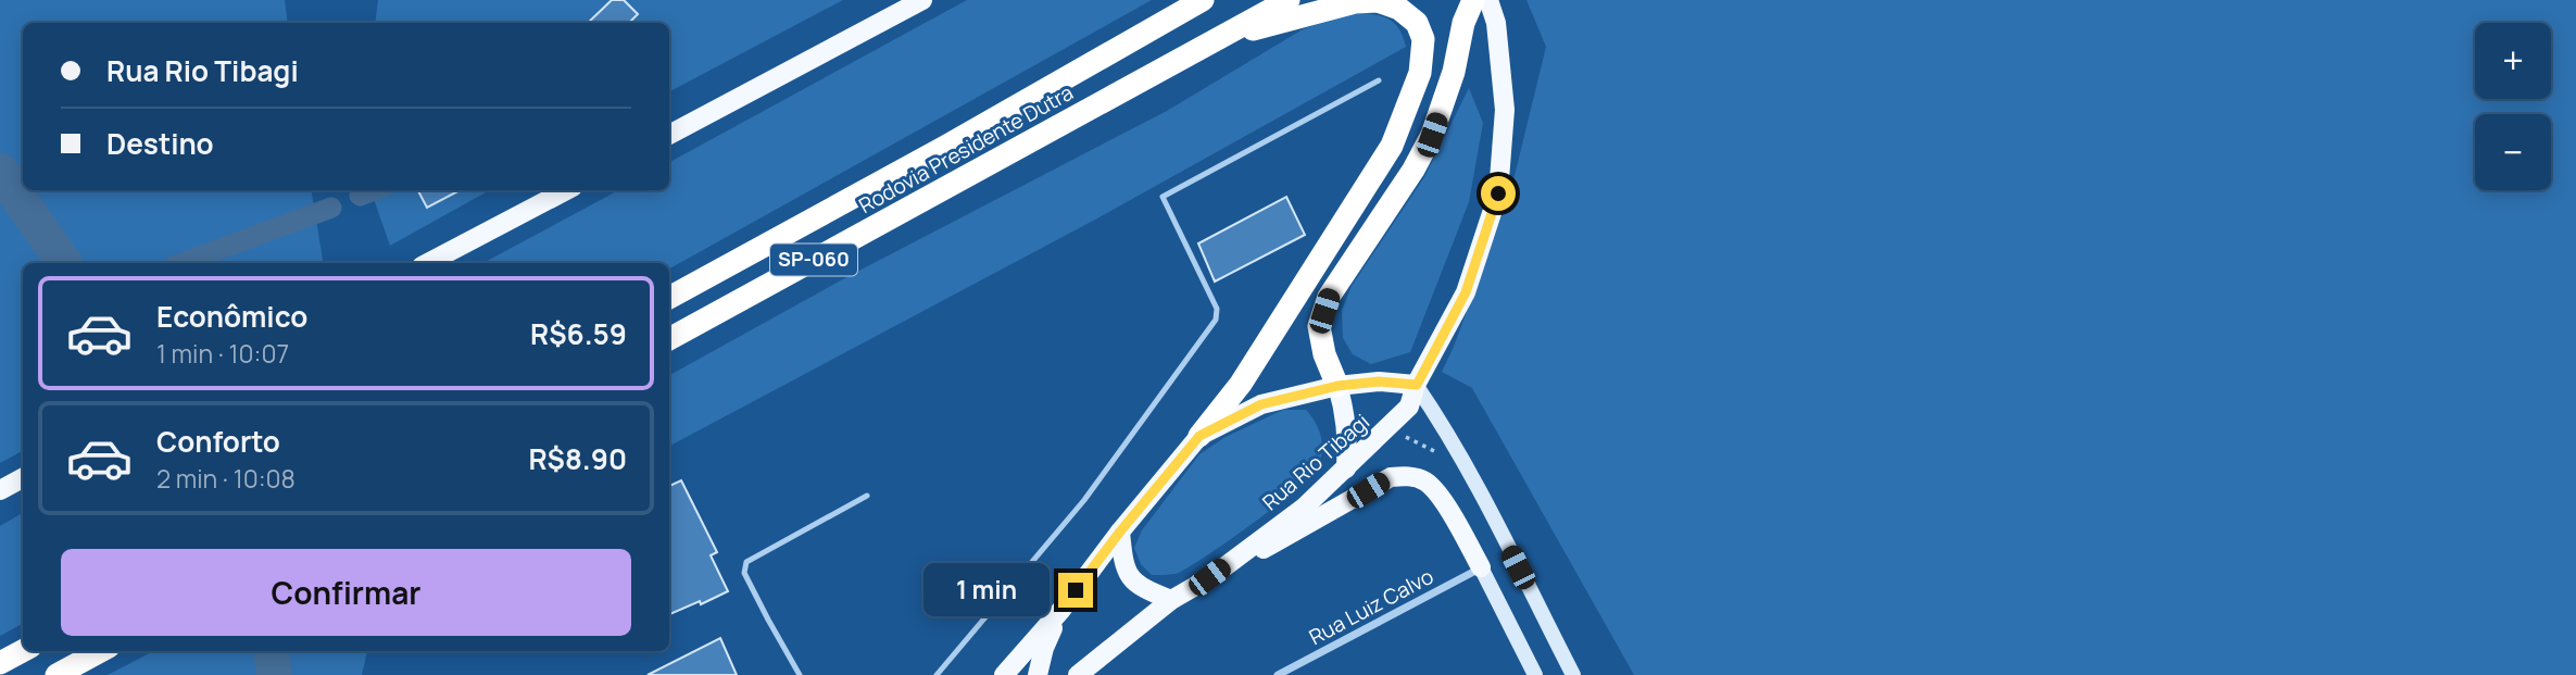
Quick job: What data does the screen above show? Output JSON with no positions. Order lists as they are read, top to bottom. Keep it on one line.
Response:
{"streets":{"highway":["Rodovia Presidente Dutra","SP-060"],"main road":["Rua Rio Tibagi"],"street":["Rua Luiz Calvo"]},"page":{"map_buttons":["+","−"],"banner":["Rua Rio Tibagi","Destino"],"list":[{"name":"Econômico","note":"1 min · 10:07","value":"R$6.59"},{"name":"Conforto","note":"2 min · 10:08","value":"R$8.90"}],"buttons":"Confirmar","bubble":"1 min"}}
